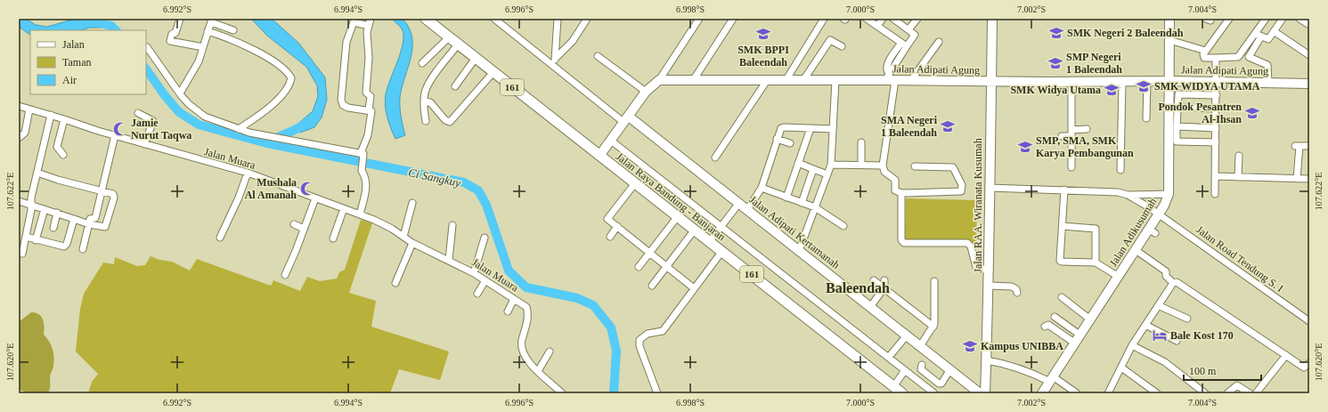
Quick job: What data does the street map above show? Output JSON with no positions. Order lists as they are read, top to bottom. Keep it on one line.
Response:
{"streets":{"main road":["Jalan Adipati Agung","161","Jalan Raya Bandung - Banjaran","Jalan RAA. Wiranata Kusumah","Jalan Adipati Kertamanah","Jalan Adikusumah"],"street":["Jalan Muara","Jalan Road Tendung S. I"]},"crossings":[["Jalan Adipati Agung","Jalan RAA. Wiranata Kusumah"],["Jalan Adipati Agung","Jalan Adikusumah"],["Jalan Adikusumah","Jalan Road Tendung S. I"]],"districts":["Baleendah"],"water":["Ci Sangkuy"],"places":{"school or university":["SMK Negeri 2 Baleendah","SMK BPPI Baleendah","SMP Negeri 1 Baleendah","SMK WIDYA UTAMA","SMK Widya Utama","Pondok Pesantren Al-Ihsan","SMA Negeri 1 Baleendah","SMP, SMA, SMK Karya Pembangunan","Kampus UNIBBA"],"mosque":["Jamie Nurut Taqwa","Mushala Al Amanah"],"hotel":["Bale Kost 170"]},"legend":["Jalan","Taman","Air"],"scale_bar":"100 m","coordinates":["6.992°S","6.994°S","6.996°S","6.998°S","7.000°S","7.002°S","7.004°S","107.622°E","107.620°E"]}
